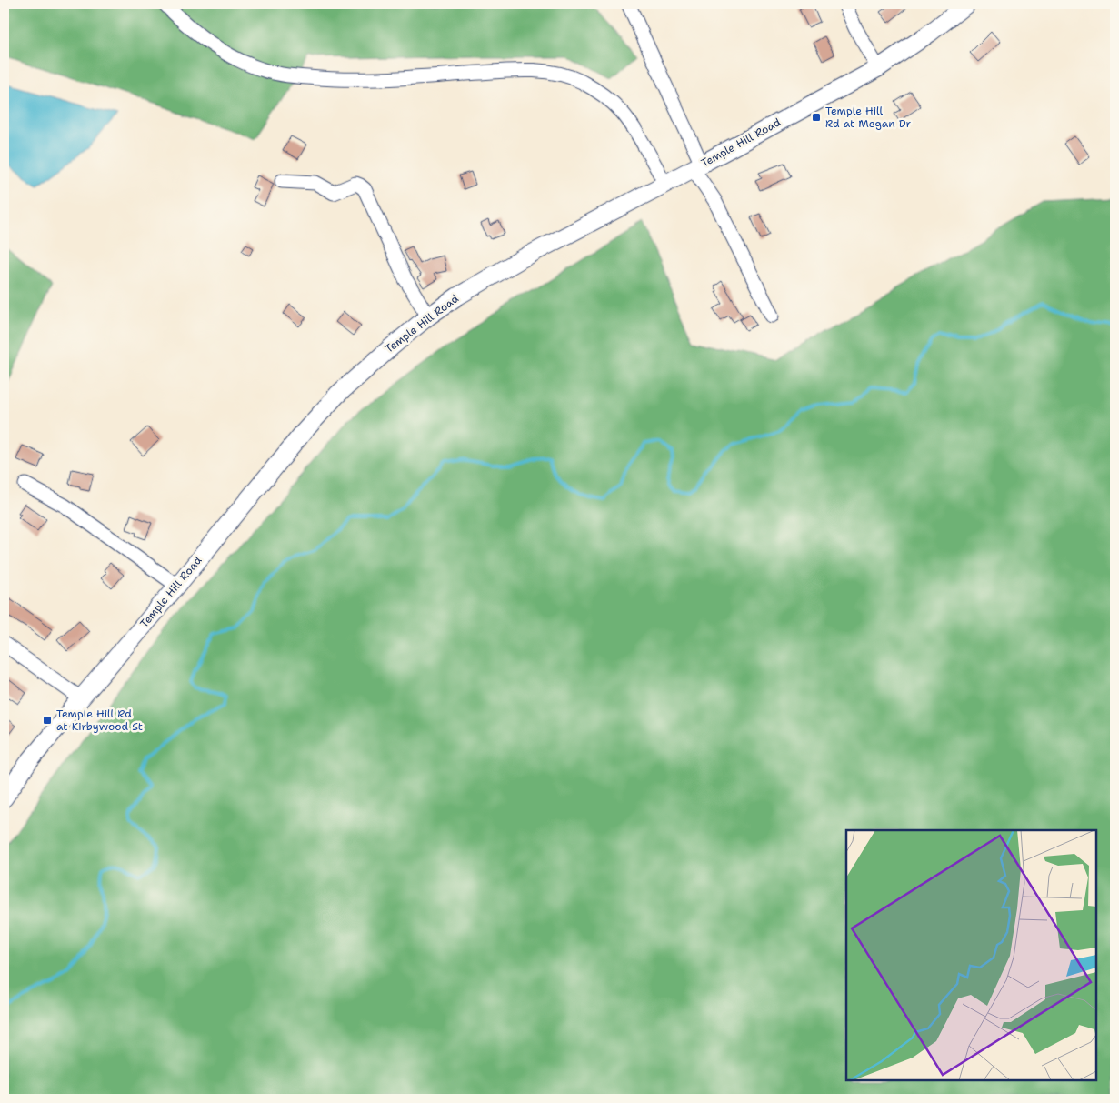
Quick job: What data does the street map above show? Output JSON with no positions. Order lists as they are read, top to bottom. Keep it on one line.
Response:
{"streets":{"main road":["Temple Hill Road"]},"places":{"transit":["Temple Hill Rd at Megan Dr","Temple Hill Rd at Kirbywood St"]}}
